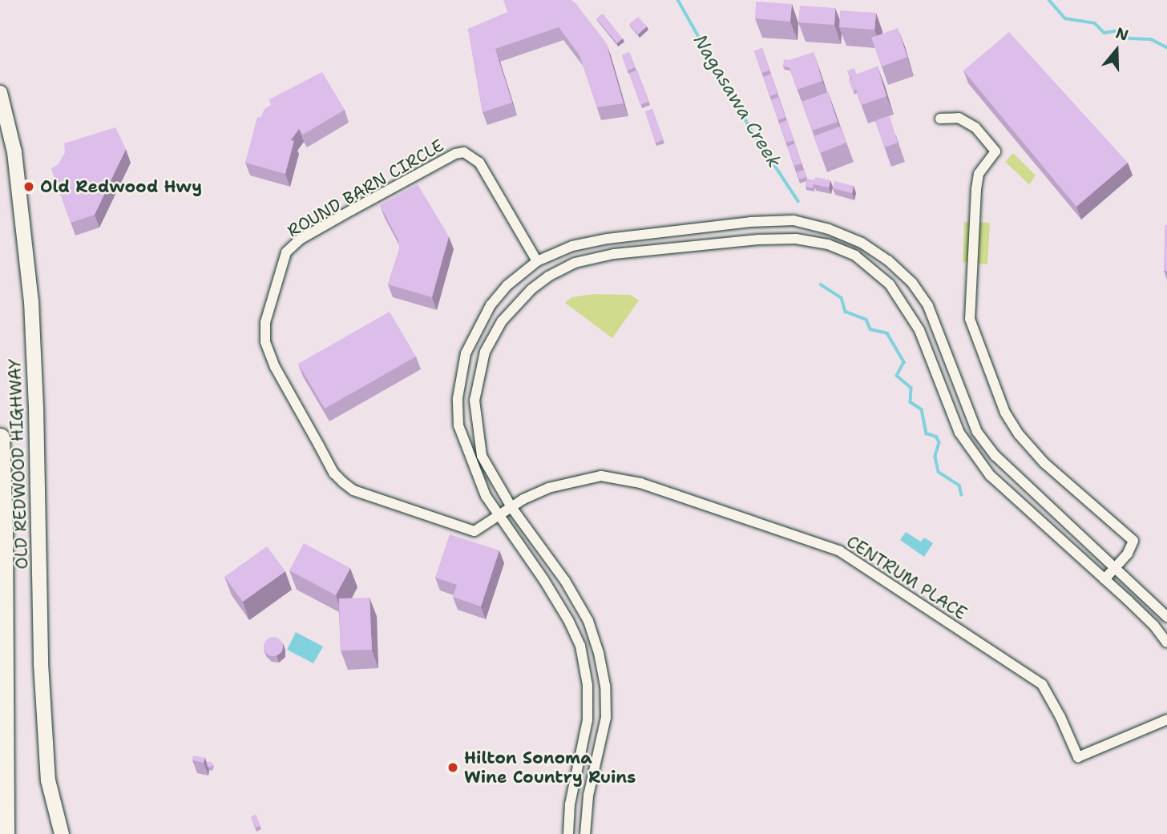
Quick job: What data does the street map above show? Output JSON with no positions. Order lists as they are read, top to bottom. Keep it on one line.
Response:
{"streets":{"main road":["OLD REDWOOD HIGHWAY"],"street":["ROUND BARN CIRCLE","CENTRUM PLACE"]},"crossings":[["ROUND BARN CIRCLE","CENTRUM PLACE"]],"water":["Nagasawa Creek"],"places":["Old Redwood Hwy","Hilton Sonoma Wine Country Ruins"],"north":"top"}
